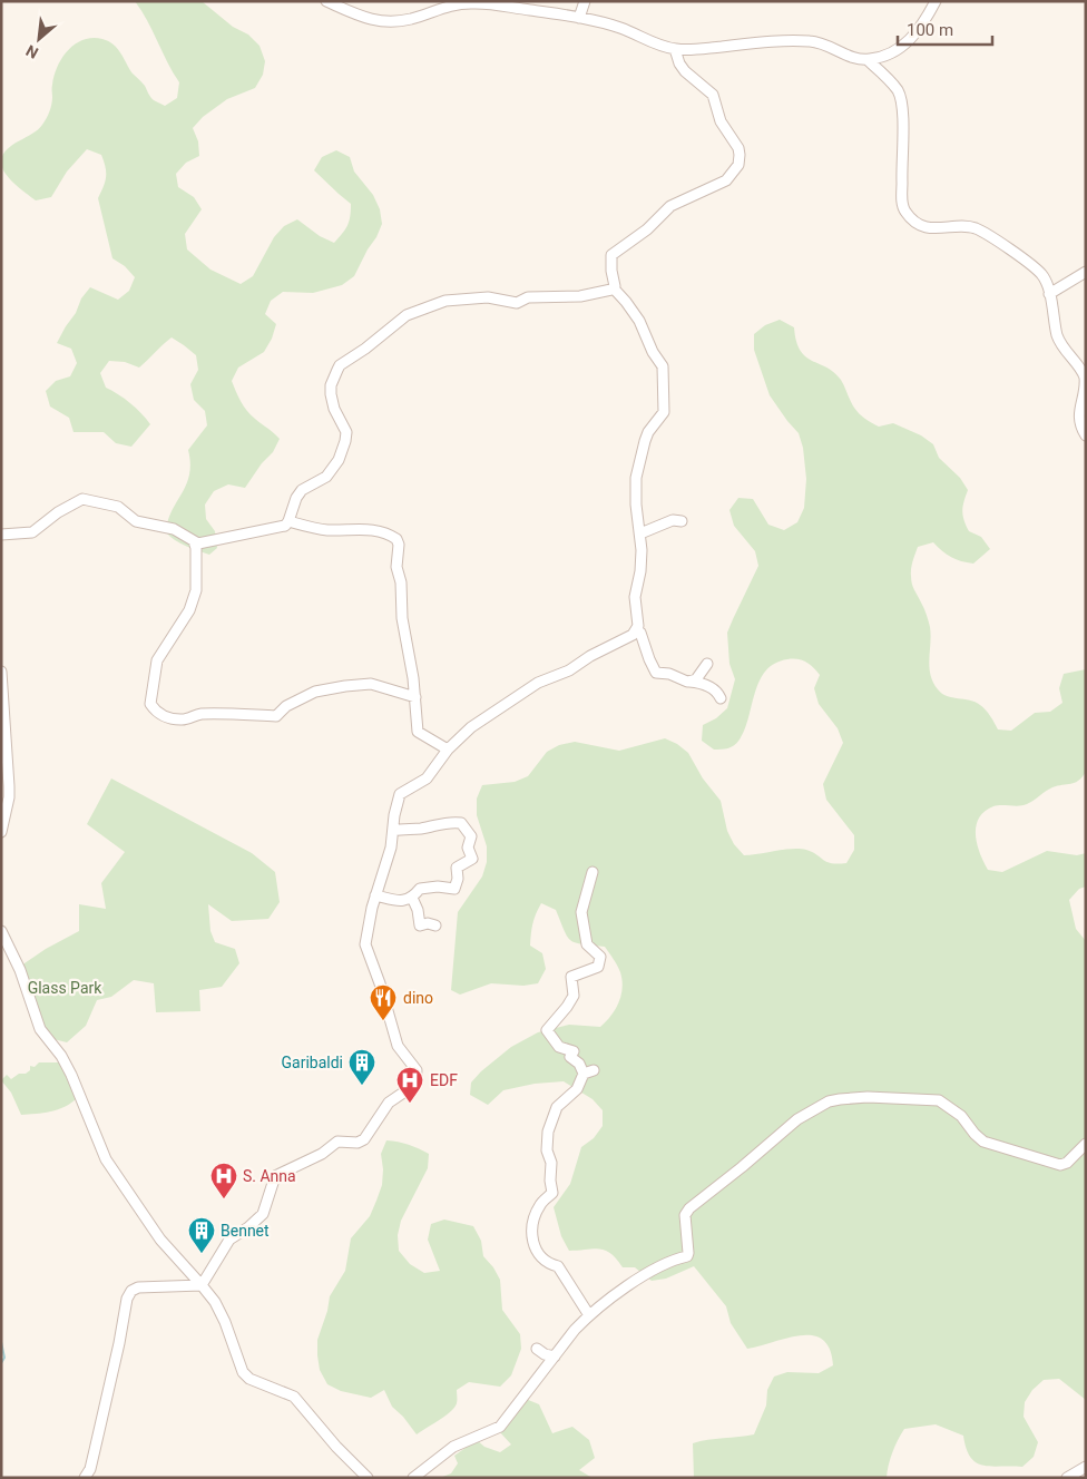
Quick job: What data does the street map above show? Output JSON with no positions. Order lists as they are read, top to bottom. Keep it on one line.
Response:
{"parks":["Glass Park"],"places":{"restaurant":["dino"],"building":["Garibaldi","Bennet"],"hospital":["EDF","S. Anna"]},"scale_bar":"100 m","north":"bottom left"}
